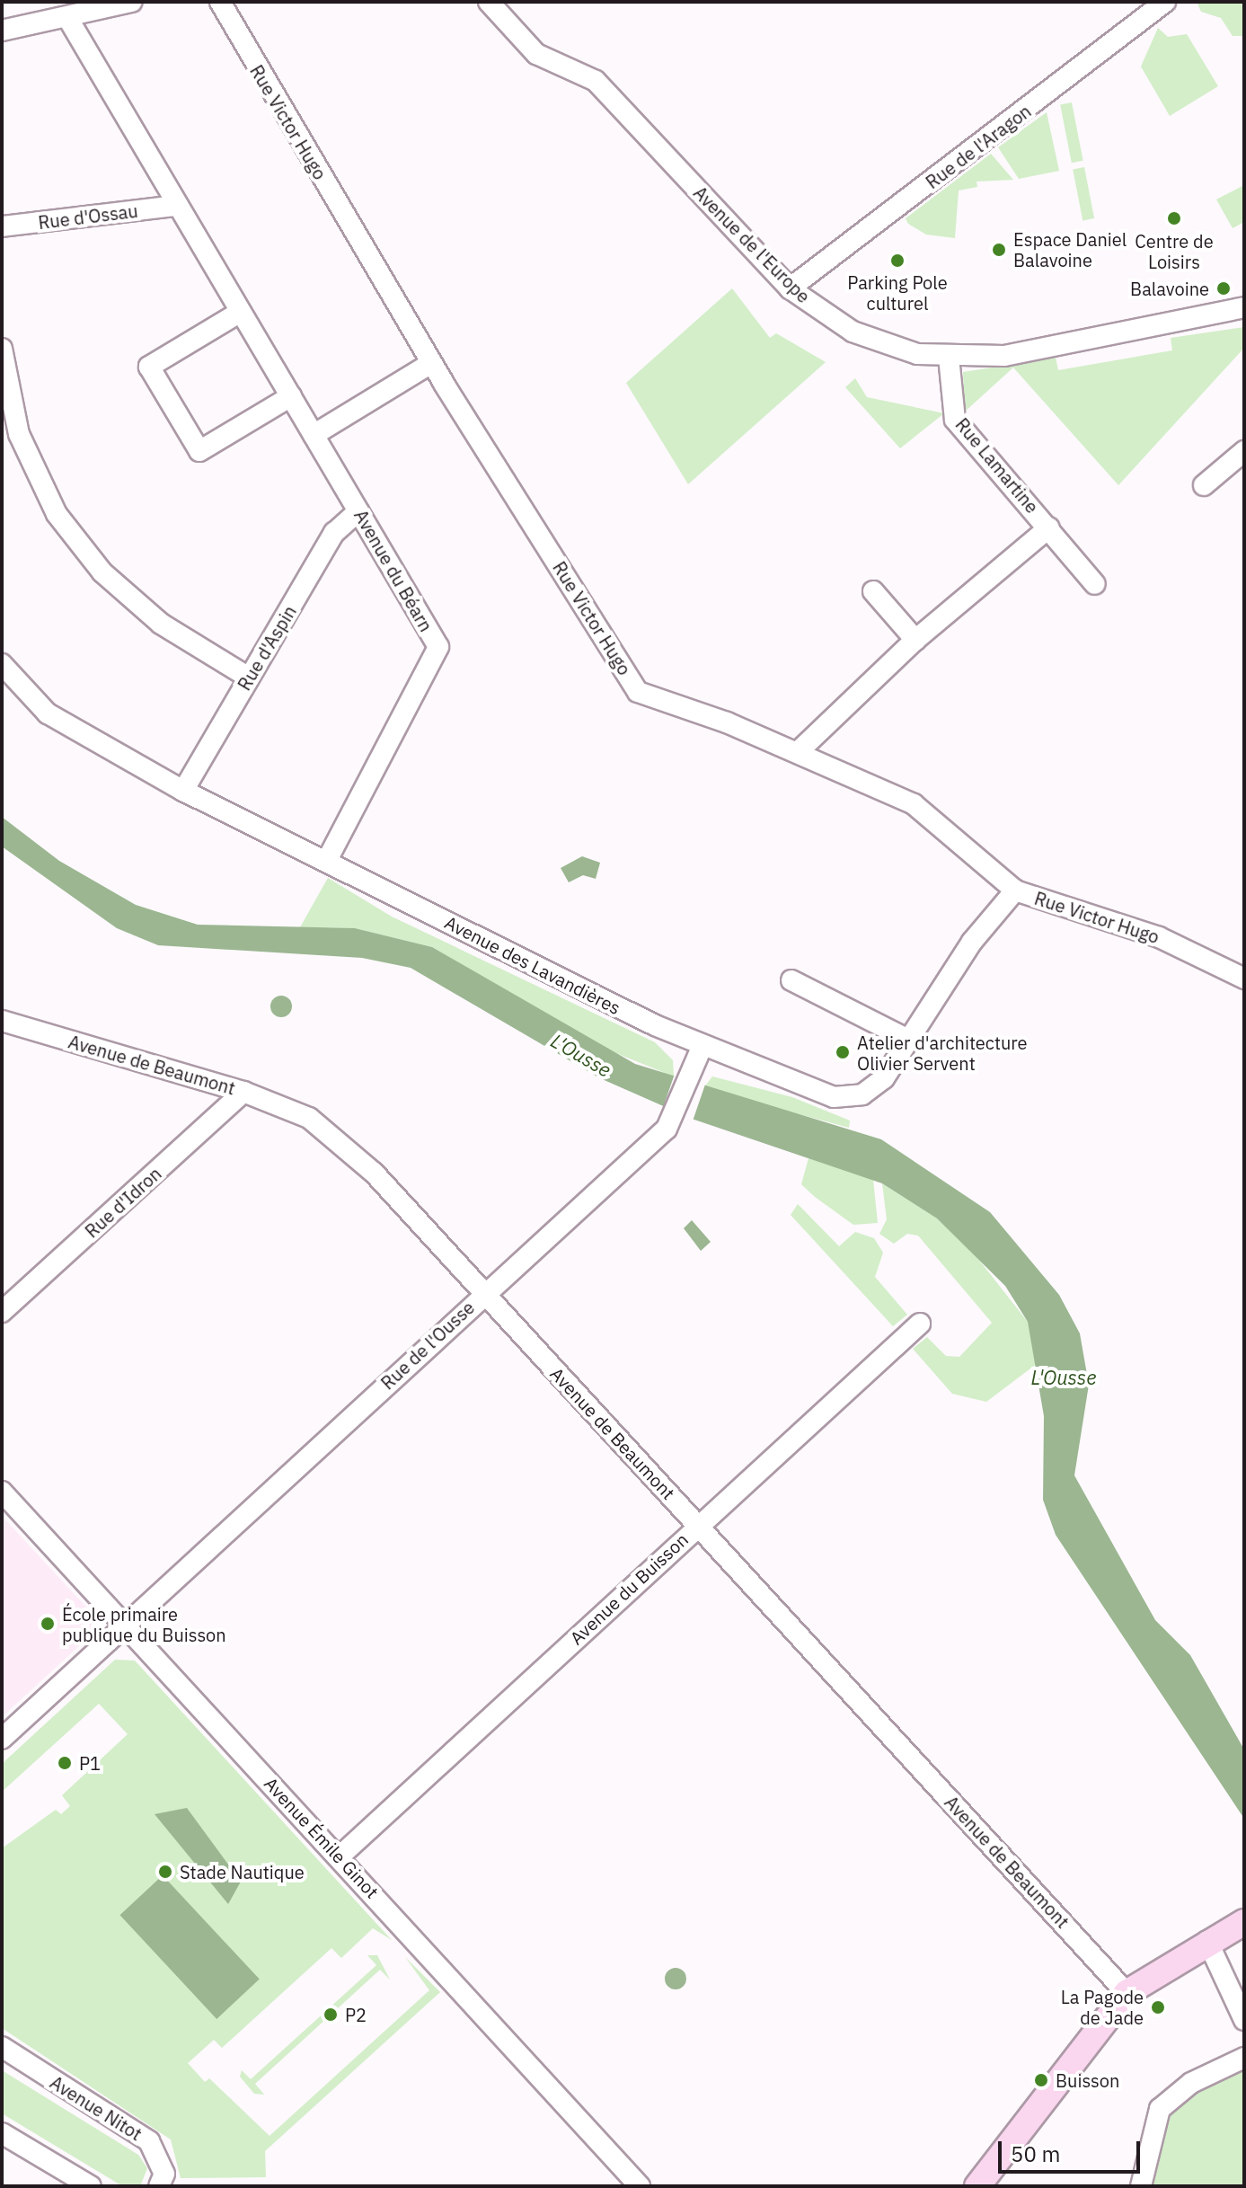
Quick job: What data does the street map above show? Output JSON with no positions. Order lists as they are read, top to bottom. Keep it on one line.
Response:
{"streets":{"street":["Rue Victor Hugo","Rue de l'Aragon","Rue d'Ossau","Avenue de l'Europe","Rue Lamartine","Avenue du Béarn","Rue d'Aspin","Avenue des Lavandières","Avenue de Beaumont","Rue d'Idron","Rue de l'Ousse","Avenue du Buisson","Avenue Émile Ginot","Avenue Nitot"]},"crossings":[["Rue Victor Hugo","Rue Lamartine"],["Rue Victor Hugo","Avenue des Lavandières"],["Rue de l'Aragon","Avenue de l'Europe"],["Rue d'Ossau","Avenue du Béarn"],["Avenue de l'Europe","Rue Lamartine"],["Avenue du Béarn","Rue d'Aspin"],["Avenue du Béarn","Avenue des Lavandières"],["Rue d'Aspin","Avenue des Lavandières"],["Avenue des Lavandières","Rue de l'Ousse"],["Avenue de Beaumont","Rue d'Idron"],["Avenue de Beaumont","Rue de l'Ousse"],["Avenue de Beaumont","Avenue du Buisson"],["Rue de l'Ousse","Avenue Émile Ginot"],["Avenue du Buisson","Avenue Émile Ginot"]],"water":["L'Ousse"],"places":["Centre de Loisirs","Espace Daniel Balavoine","Parking Pole culturel","Balavoine","Atelier d'architecture Olivier Servent","École primaire publique du Buisson","P1","Stade Nautique","La Pagode de Jade","P2","Buisson"],"scale_bar":"50 m"}
